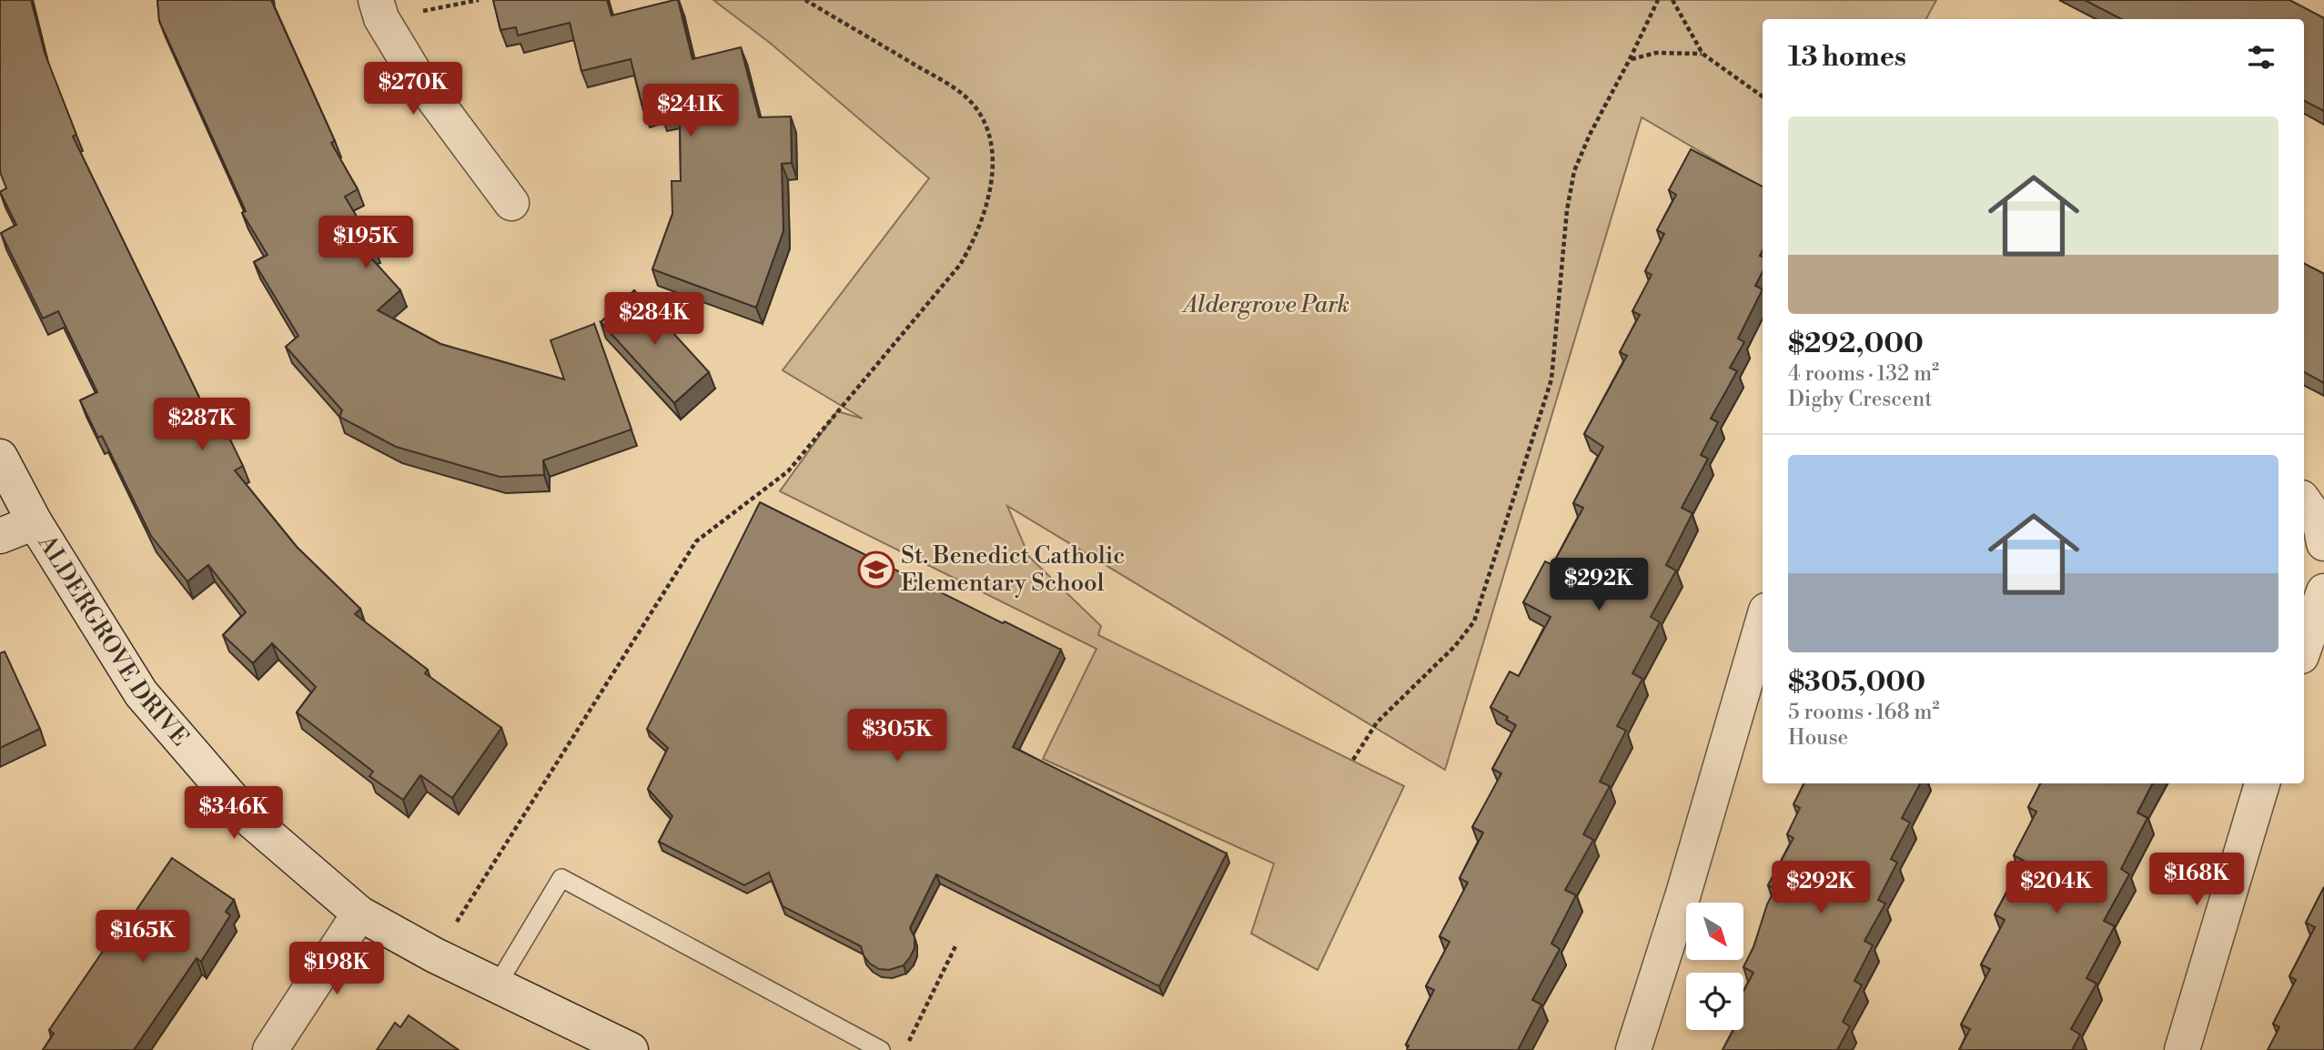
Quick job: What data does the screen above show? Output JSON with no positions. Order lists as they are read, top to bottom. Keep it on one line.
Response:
{"streets":{"street":["ALDERGROVE DRIVE"]},"parks":["Aldergrove Park"],"places":{"school or university":["St. Benedict Catholic Elementary School"]},"north":"bottom right","page":{"heading":"13 homes","price":["$270K","$241K","$195K","$284K","$287K","$292K","$305K","$346K","$168K","$292K","$204K","$165K","$198K"],"list":[{"name":"$292,000","note":"4 rooms · 132 m² · Digby Crescent"},{"name":"$305,000","note":"5 rooms · 168 m² · House"}]}}
